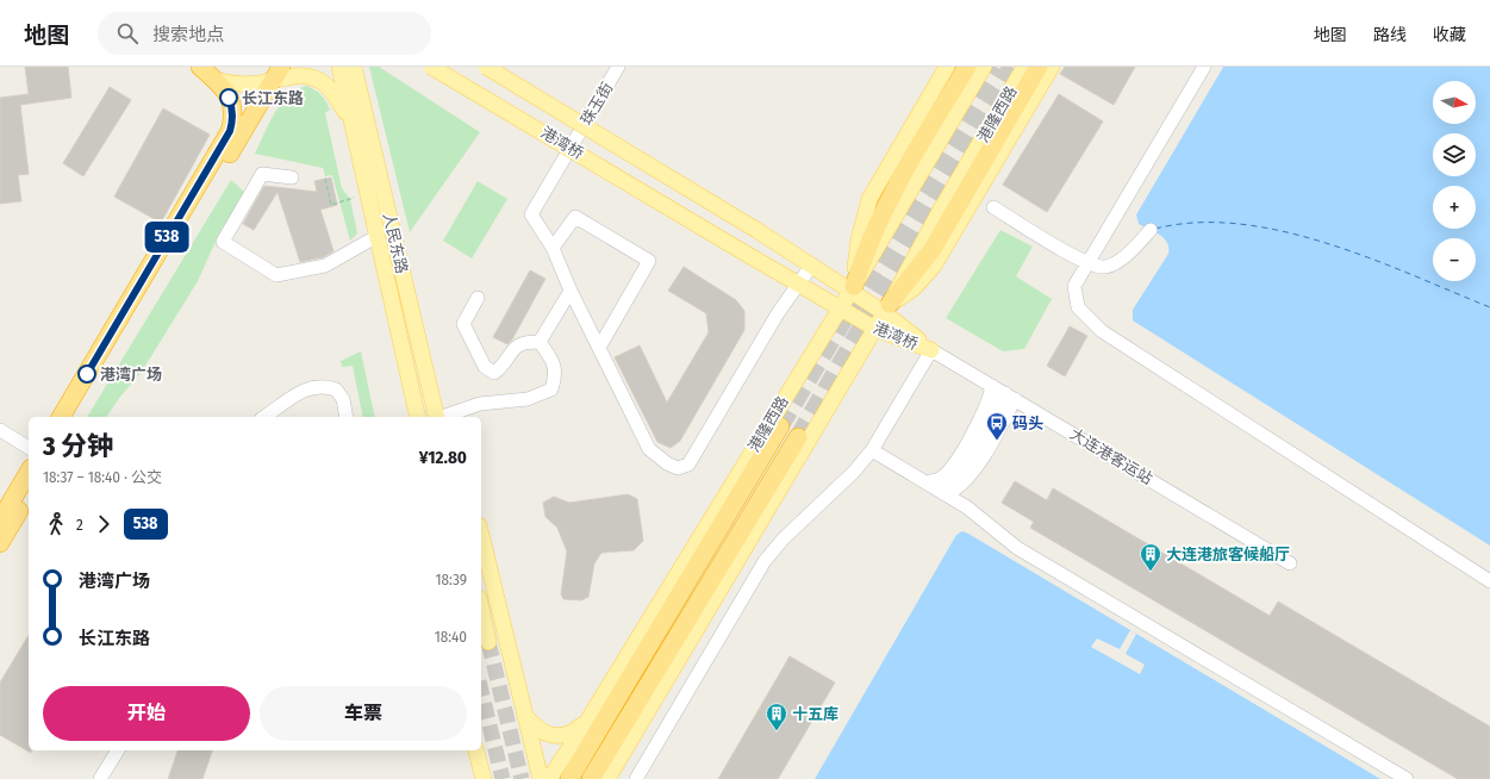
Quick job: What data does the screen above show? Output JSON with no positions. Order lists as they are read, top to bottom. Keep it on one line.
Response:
{"streets":{"main road":["港隆西路","港湾桥","人民东路"],"street":["珠玉街","大连港客运站"]},"crossings":[["港隆西路","港湾桥"],["港湾桥","大连港客运站"]],"places":{"other":["长江东路","港湾广场"],"bus stop":["码头"],"building":["大连港旅客候船厅","十五库"]},"lines":["bus line 538"],"north":"right","page":{"header":"地图","search":"搜索地点","nav":["地图","路线","收藏"],"on_map":"538","map_buttons":["+","−"],"heading":["3 分钟","18:37 – 18:40 · 公交","¥12.80"],"legs":["2","538"],"list":[{"name":"港湾广场","value":"18:39"},{"name":"长江东路","value":"18:40"}],"buttons":["开始","车票"]}}
